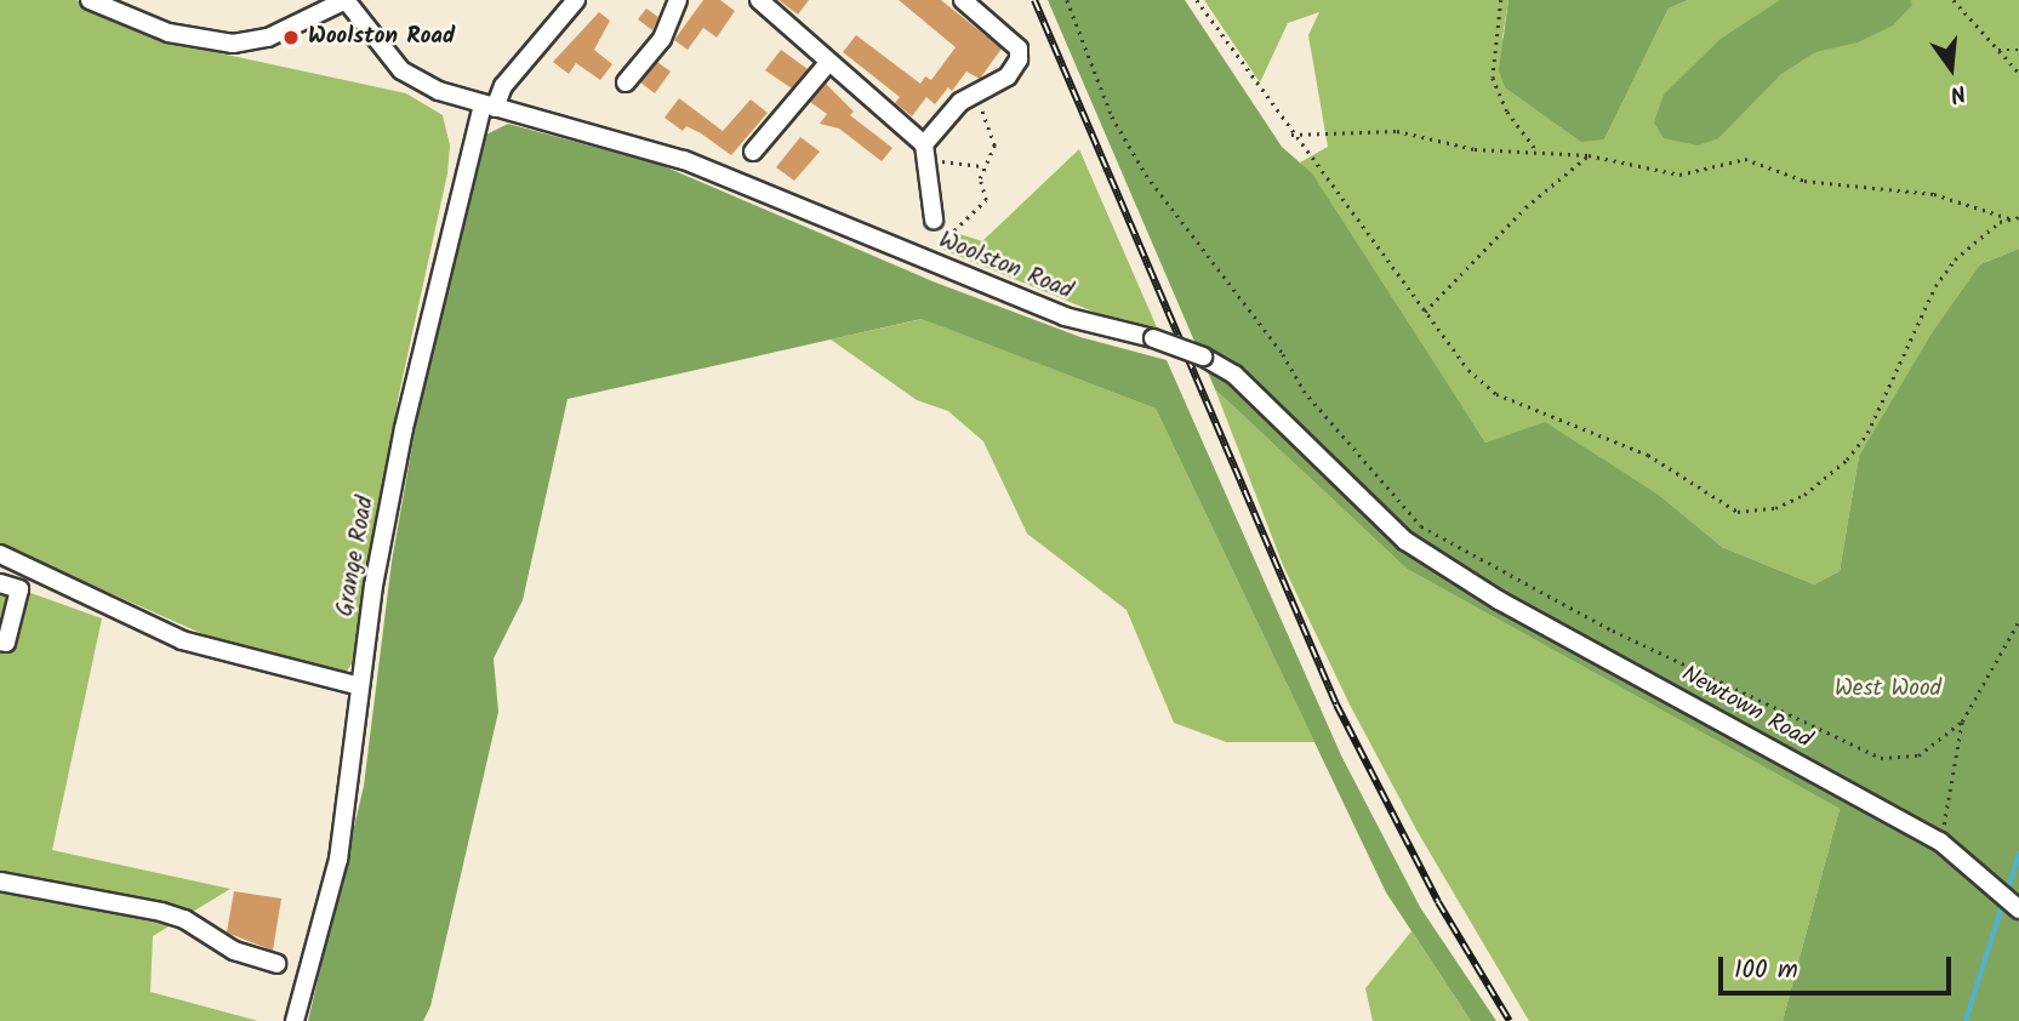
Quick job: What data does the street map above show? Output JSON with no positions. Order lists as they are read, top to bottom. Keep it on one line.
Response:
{"streets":{"street":["Woolston Road","Grange Road","Newtown Road"]},"crossings":[["Woolston Road","Grange Road"],["Woolston Road","Newtown Road"]],"parks":["West Wood"],"places":["Woolston Road"],"scale_bar":"100 m","north":"bottom"}
